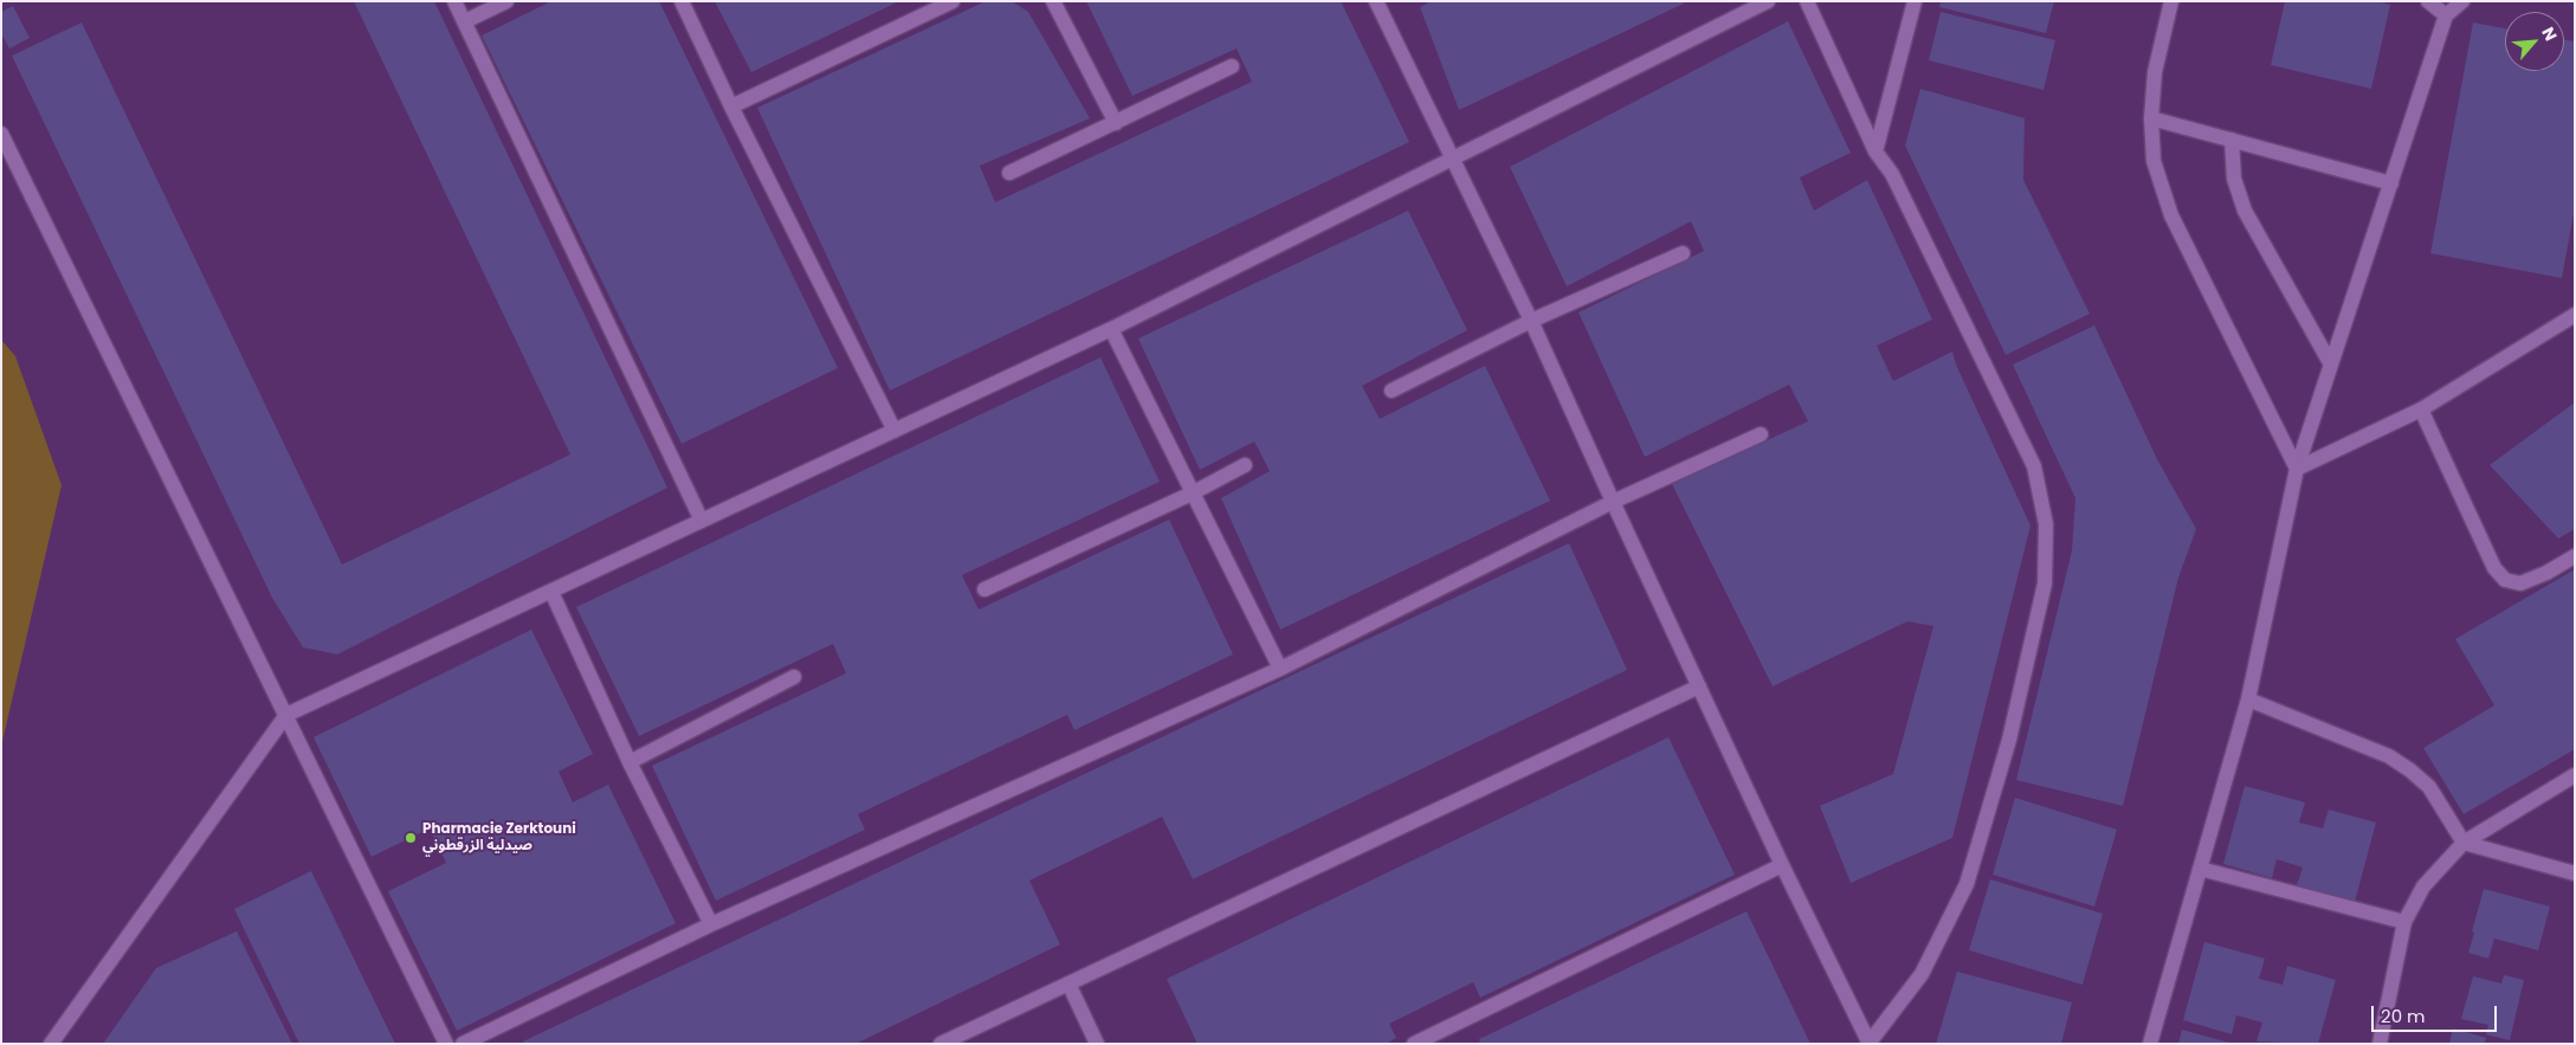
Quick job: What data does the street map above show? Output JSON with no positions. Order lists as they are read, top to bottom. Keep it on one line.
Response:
{"places":["Pharmacie Zerktouni صيدلية الزرقطوني"],"scale_bar":"20 m","north":"top right"}
